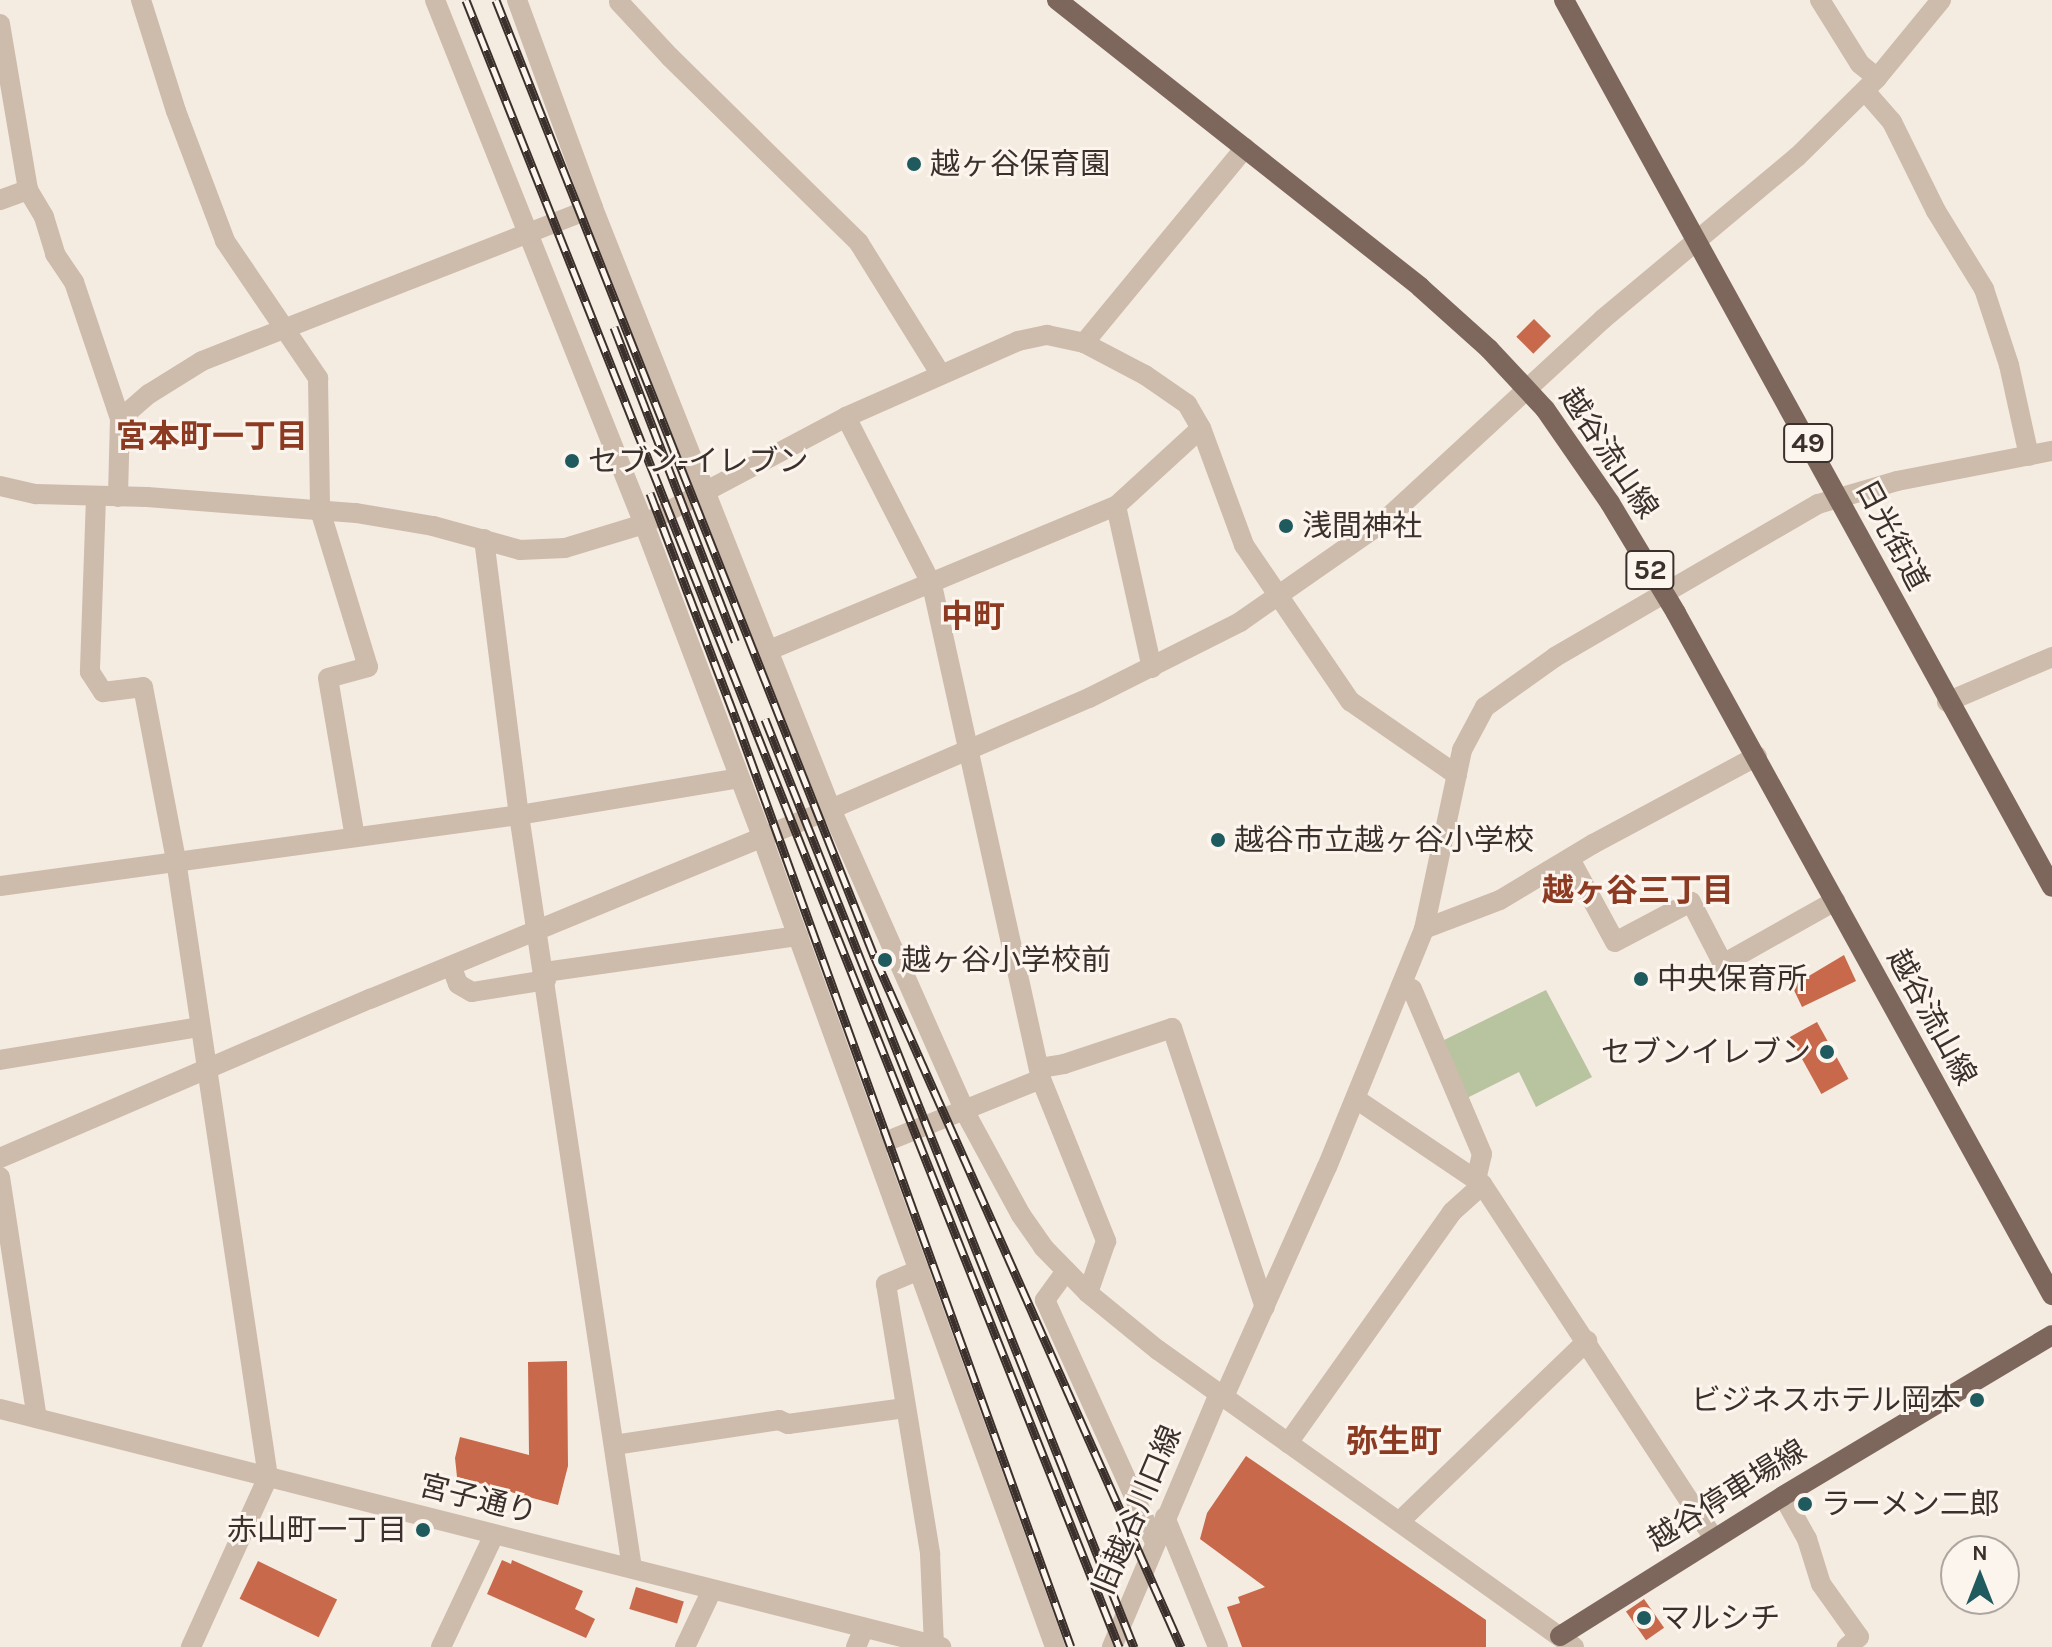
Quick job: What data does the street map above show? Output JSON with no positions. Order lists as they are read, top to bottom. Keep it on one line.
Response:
{"streets":{"main road":["49","越谷流山線","日光街道","52","越谷停車場線"],"street":["宮子通り","旧越谷川口線"]},"crossings":[["越谷流山線","旧越谷川口線"],["日光街道","旧越谷川口線"]],"districts":["宮本町一丁目","中町","越ヶ谷三丁目","弥生町"],"places":["越ヶ谷保育園","セブン-イレブン","浅間神社","越谷市立越ヶ谷小学校","越ヶ谷小学校前","中央保育所","セブンイレブン","ビジネスホテル岡本","ラーメン二郎","赤山町一丁目","マルシチ"],"north":"top"}
